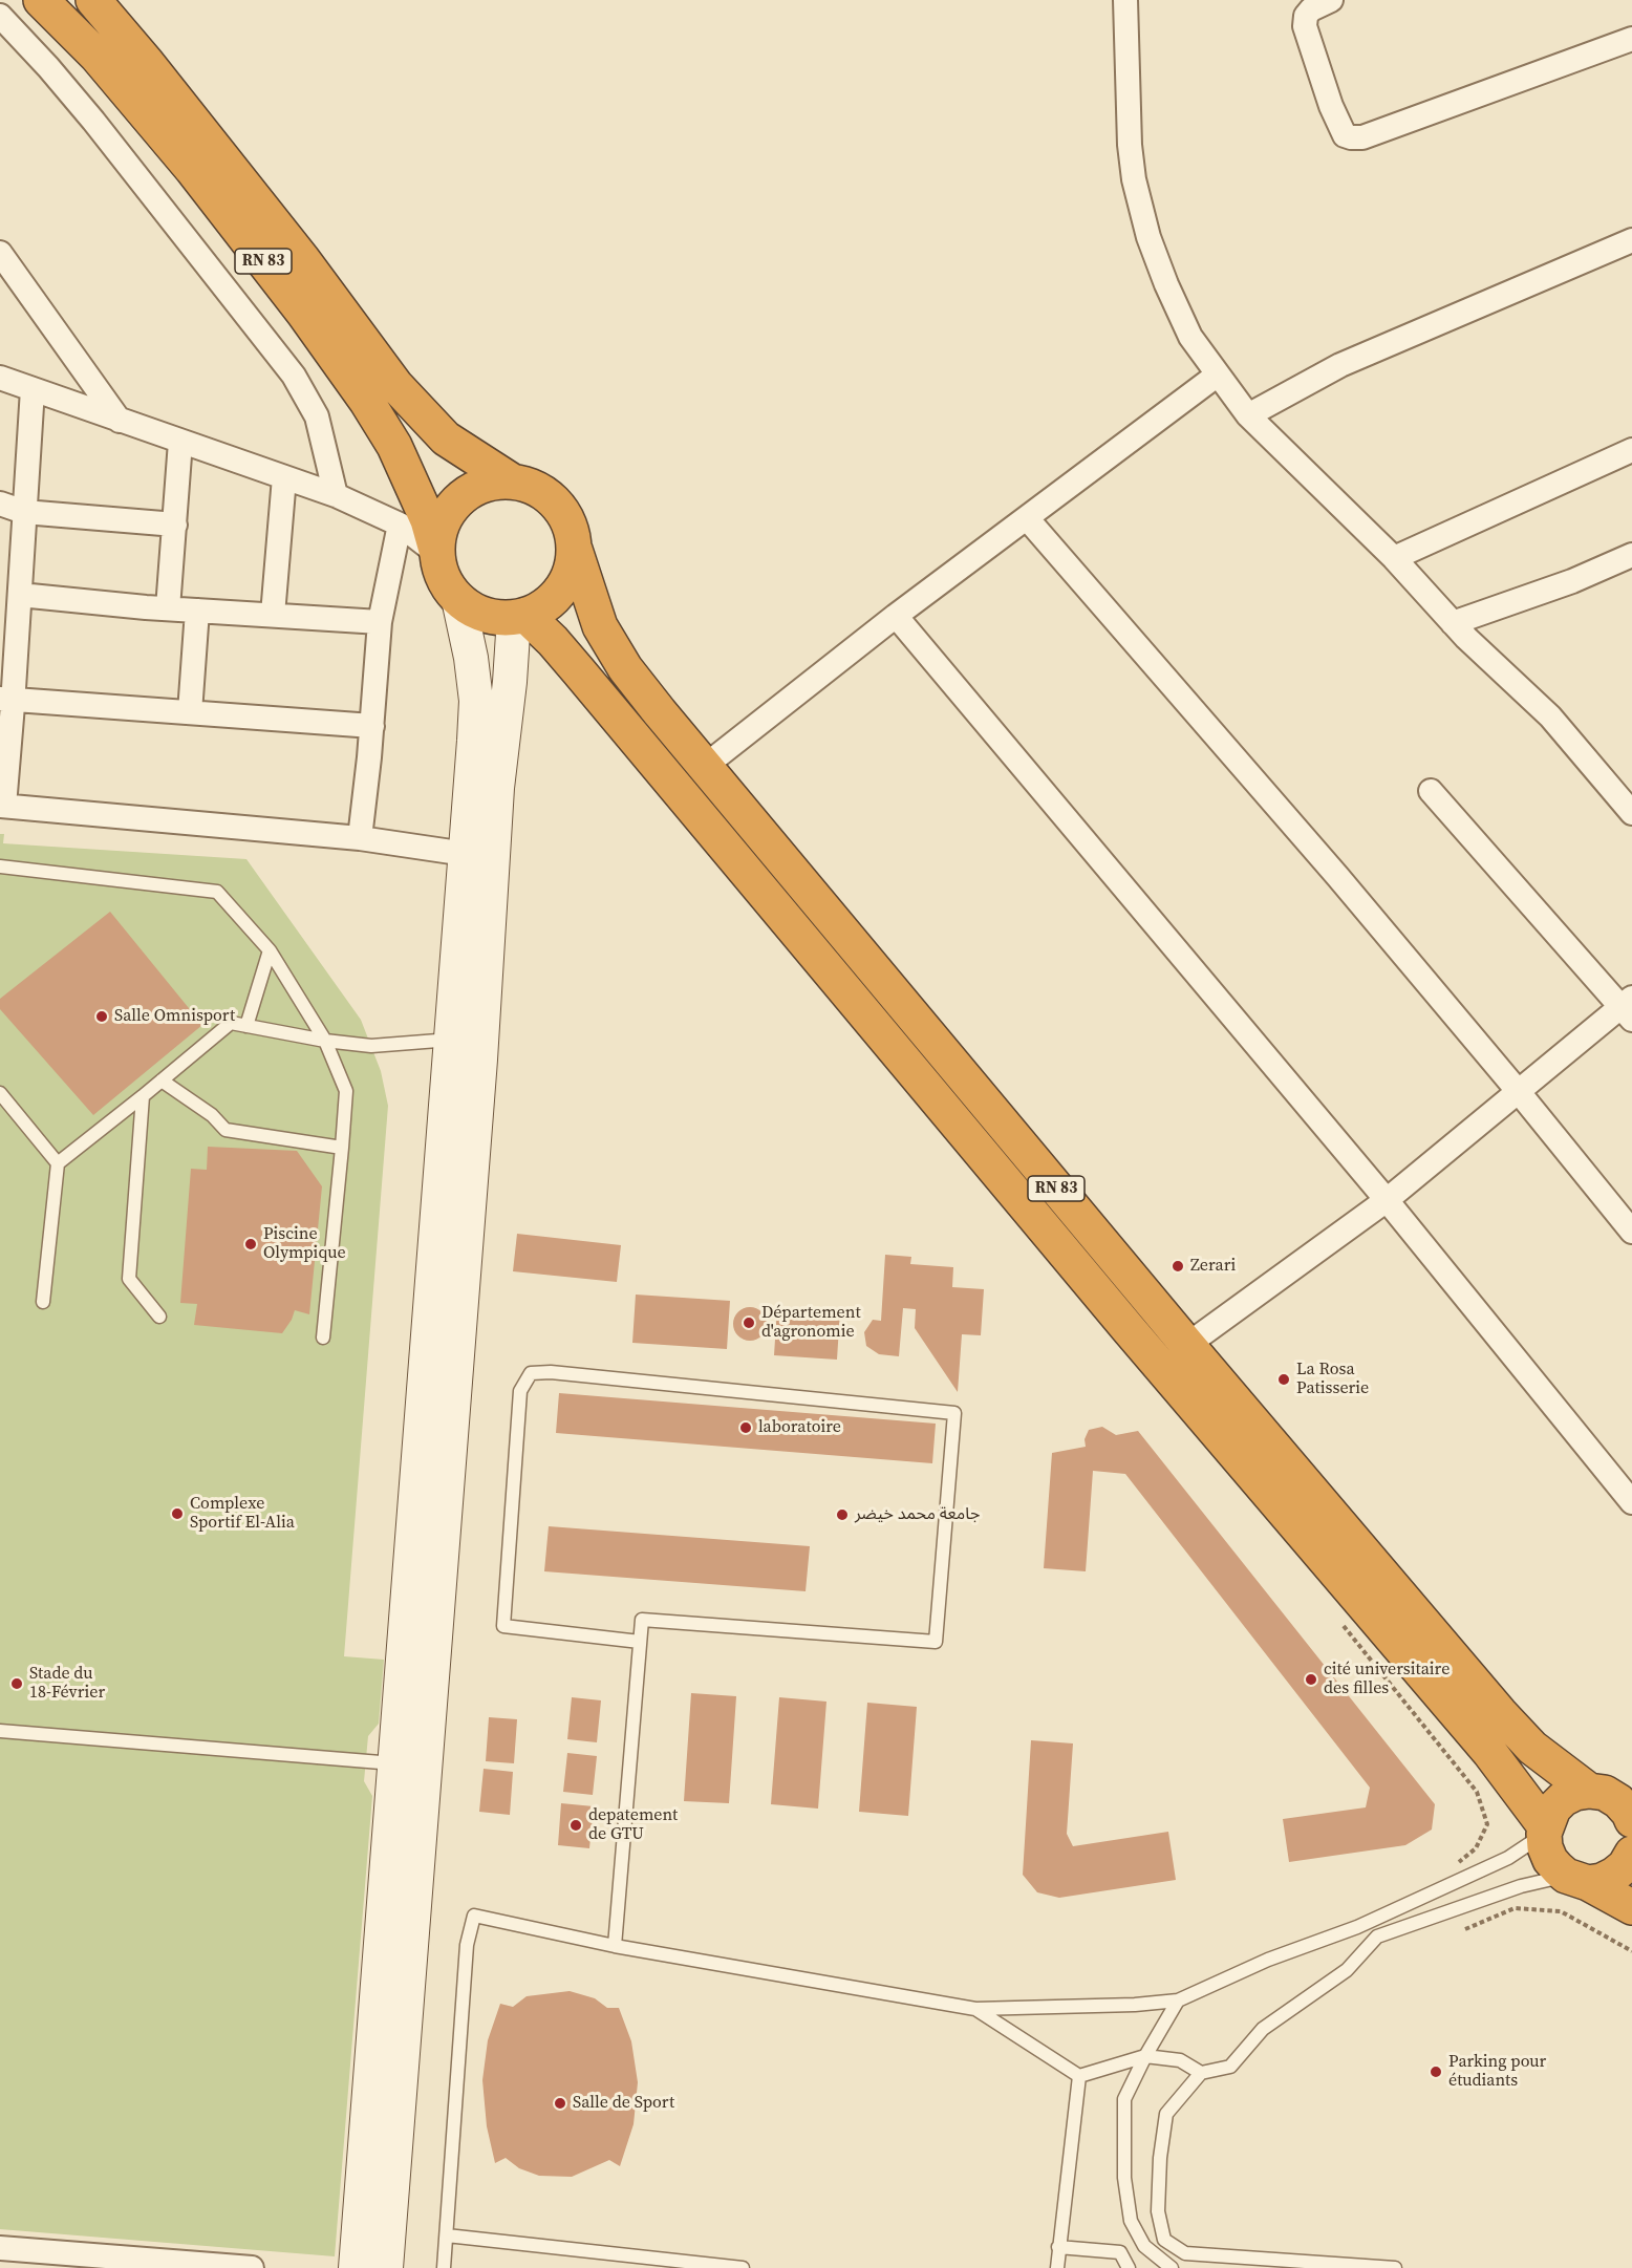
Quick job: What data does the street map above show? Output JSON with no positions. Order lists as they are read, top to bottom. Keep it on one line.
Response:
{"streets":{"highway":["RN 83"]},"places":["Salle Omnisport","Piscine Olympique","Zerari","Département d'agronomie","La Rosa Patisserie","laboratoire","Complexe Sportif El-Alia","جامعة محمد خيضر","cité universitaire des filles","Stade du 18-Février","depatement de GTU","Parking pour étudiants","Salle de Sport"]}
